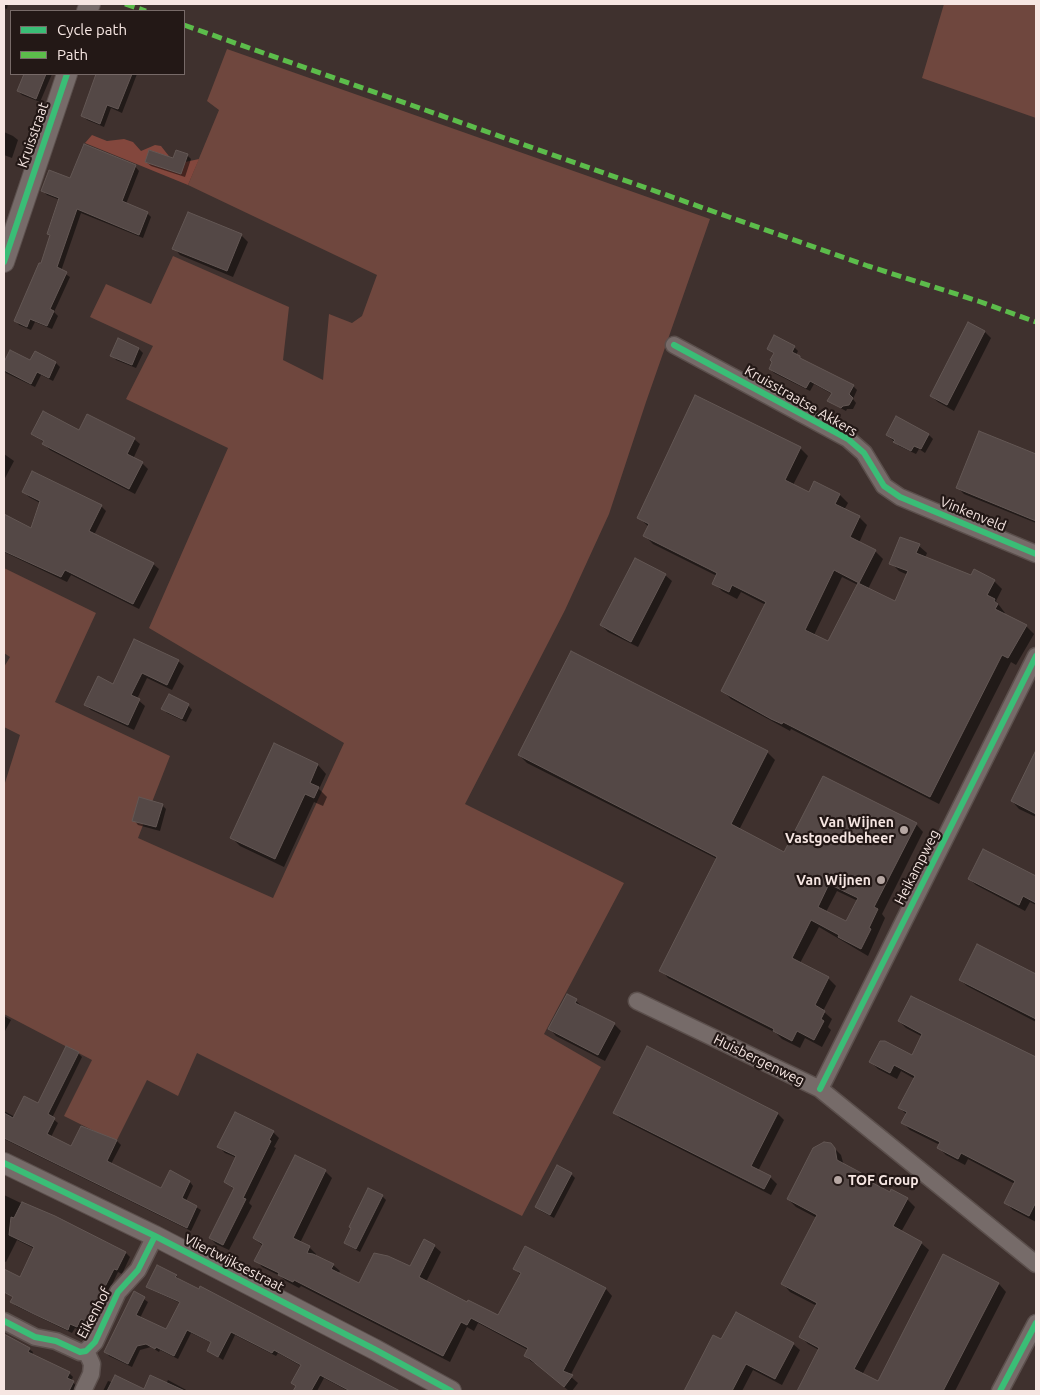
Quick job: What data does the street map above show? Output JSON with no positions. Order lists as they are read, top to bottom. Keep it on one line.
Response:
{"streets":{"street":["Kruisstraat","Kruisstraatse Akkers","Vinkenveld","Heikampweg","Huisbergenweg","Vliertwijksestraat","Eikenhof"]},"crossings":[["Kruisstraatse Akkers","Vinkenveld"],["Heikampweg","Huisbergenweg"],["Vliertwijksestraat","Eikenhof"]],"places":["Van Wijnen Vastgoedbeheer","Van Wijnen","TOF Group"],"legend":["Cycle path","Path"]}
